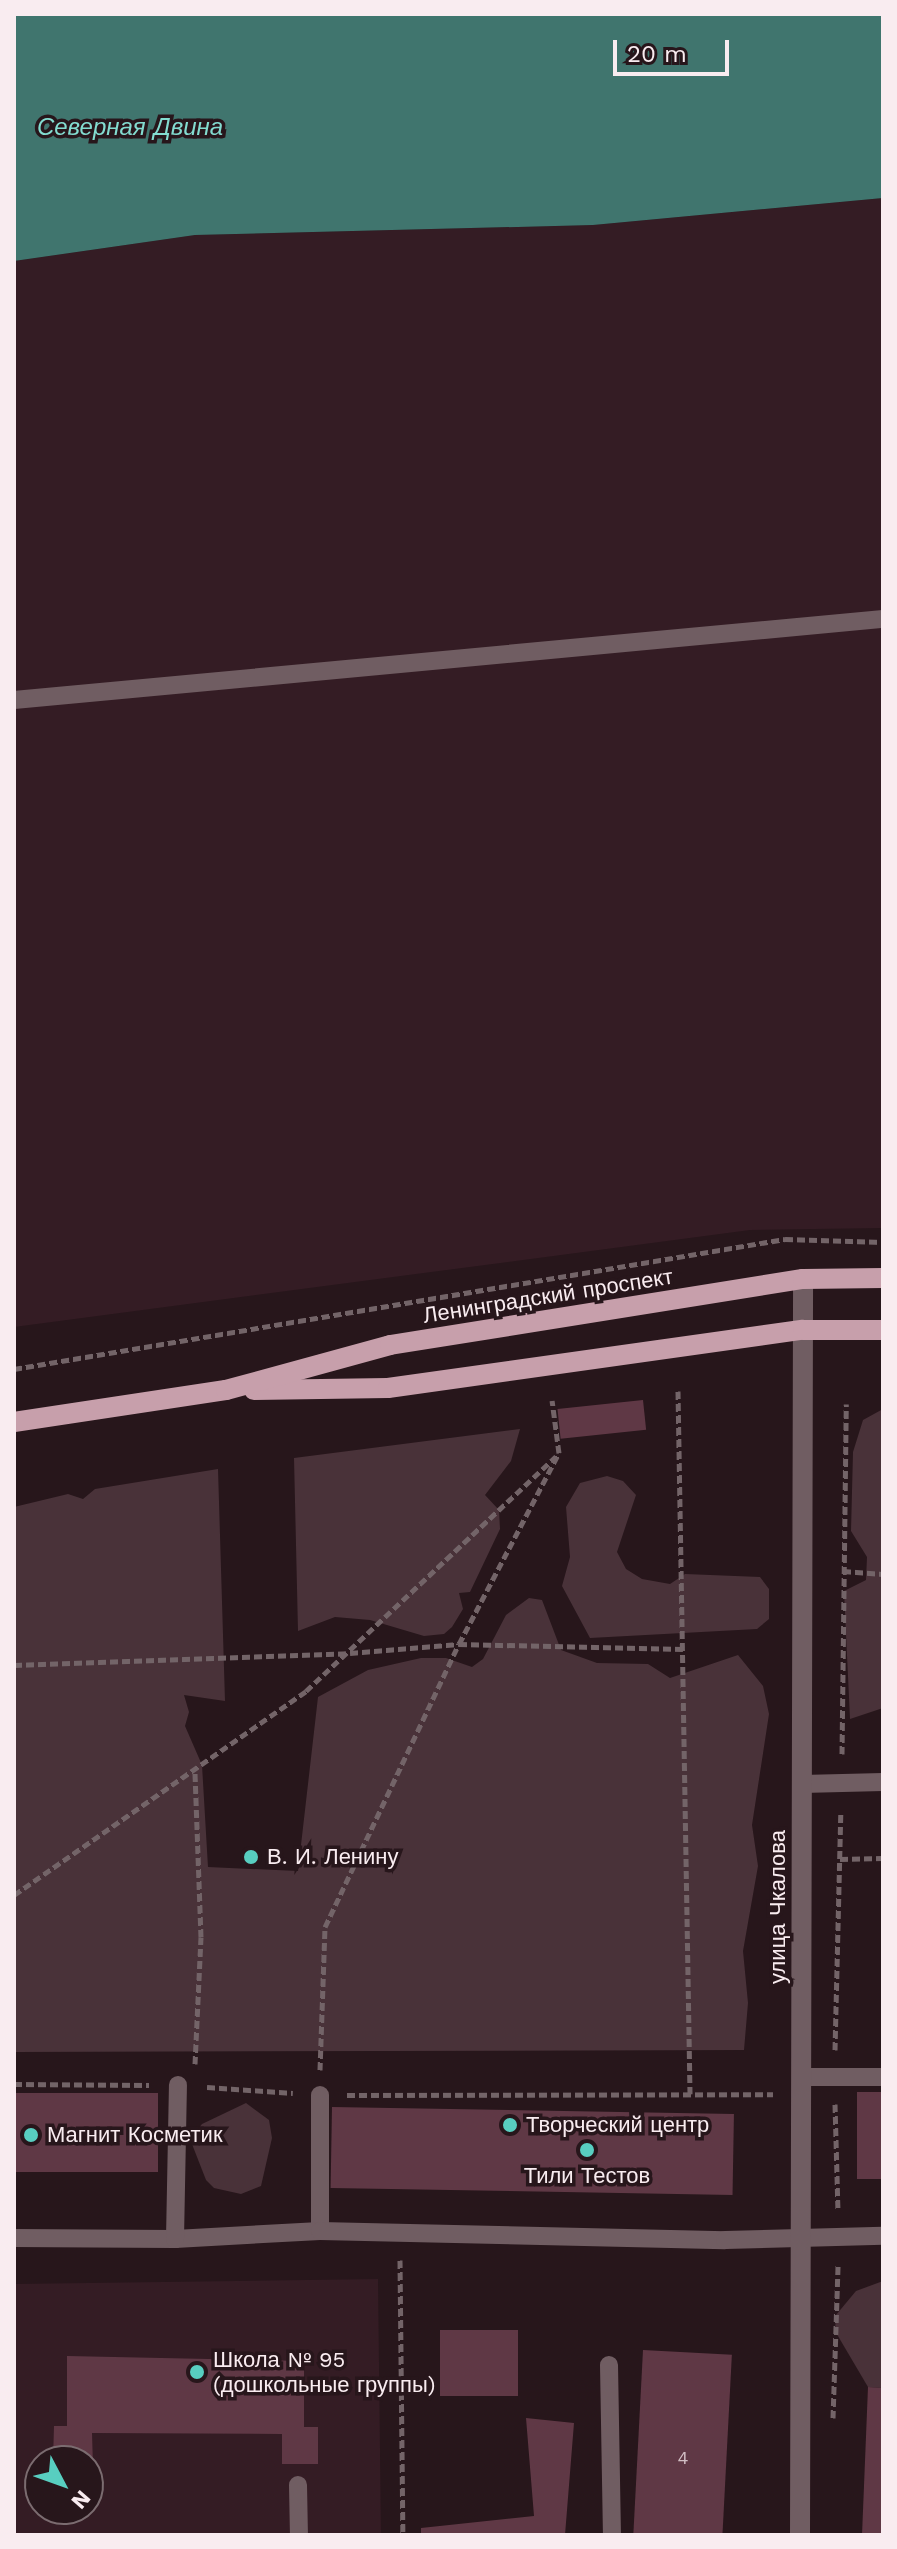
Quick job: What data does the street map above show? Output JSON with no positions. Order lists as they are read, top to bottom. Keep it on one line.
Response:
{"streets":{"main road":["Ленинградский проспект"],"street":["улица Чкалова"]},"crossings":[["Ленинградский проспект","улица Чкалова"]],"water":["Северная Двина"],"places":["В. И. Ленину","Творческий центр","Магнит Косметик","Тили Тестов","Школа № 95 (дошкольные группы)"],"house_numbers":["4"],"scale_bar":"20 m","north":"bottom right"}
